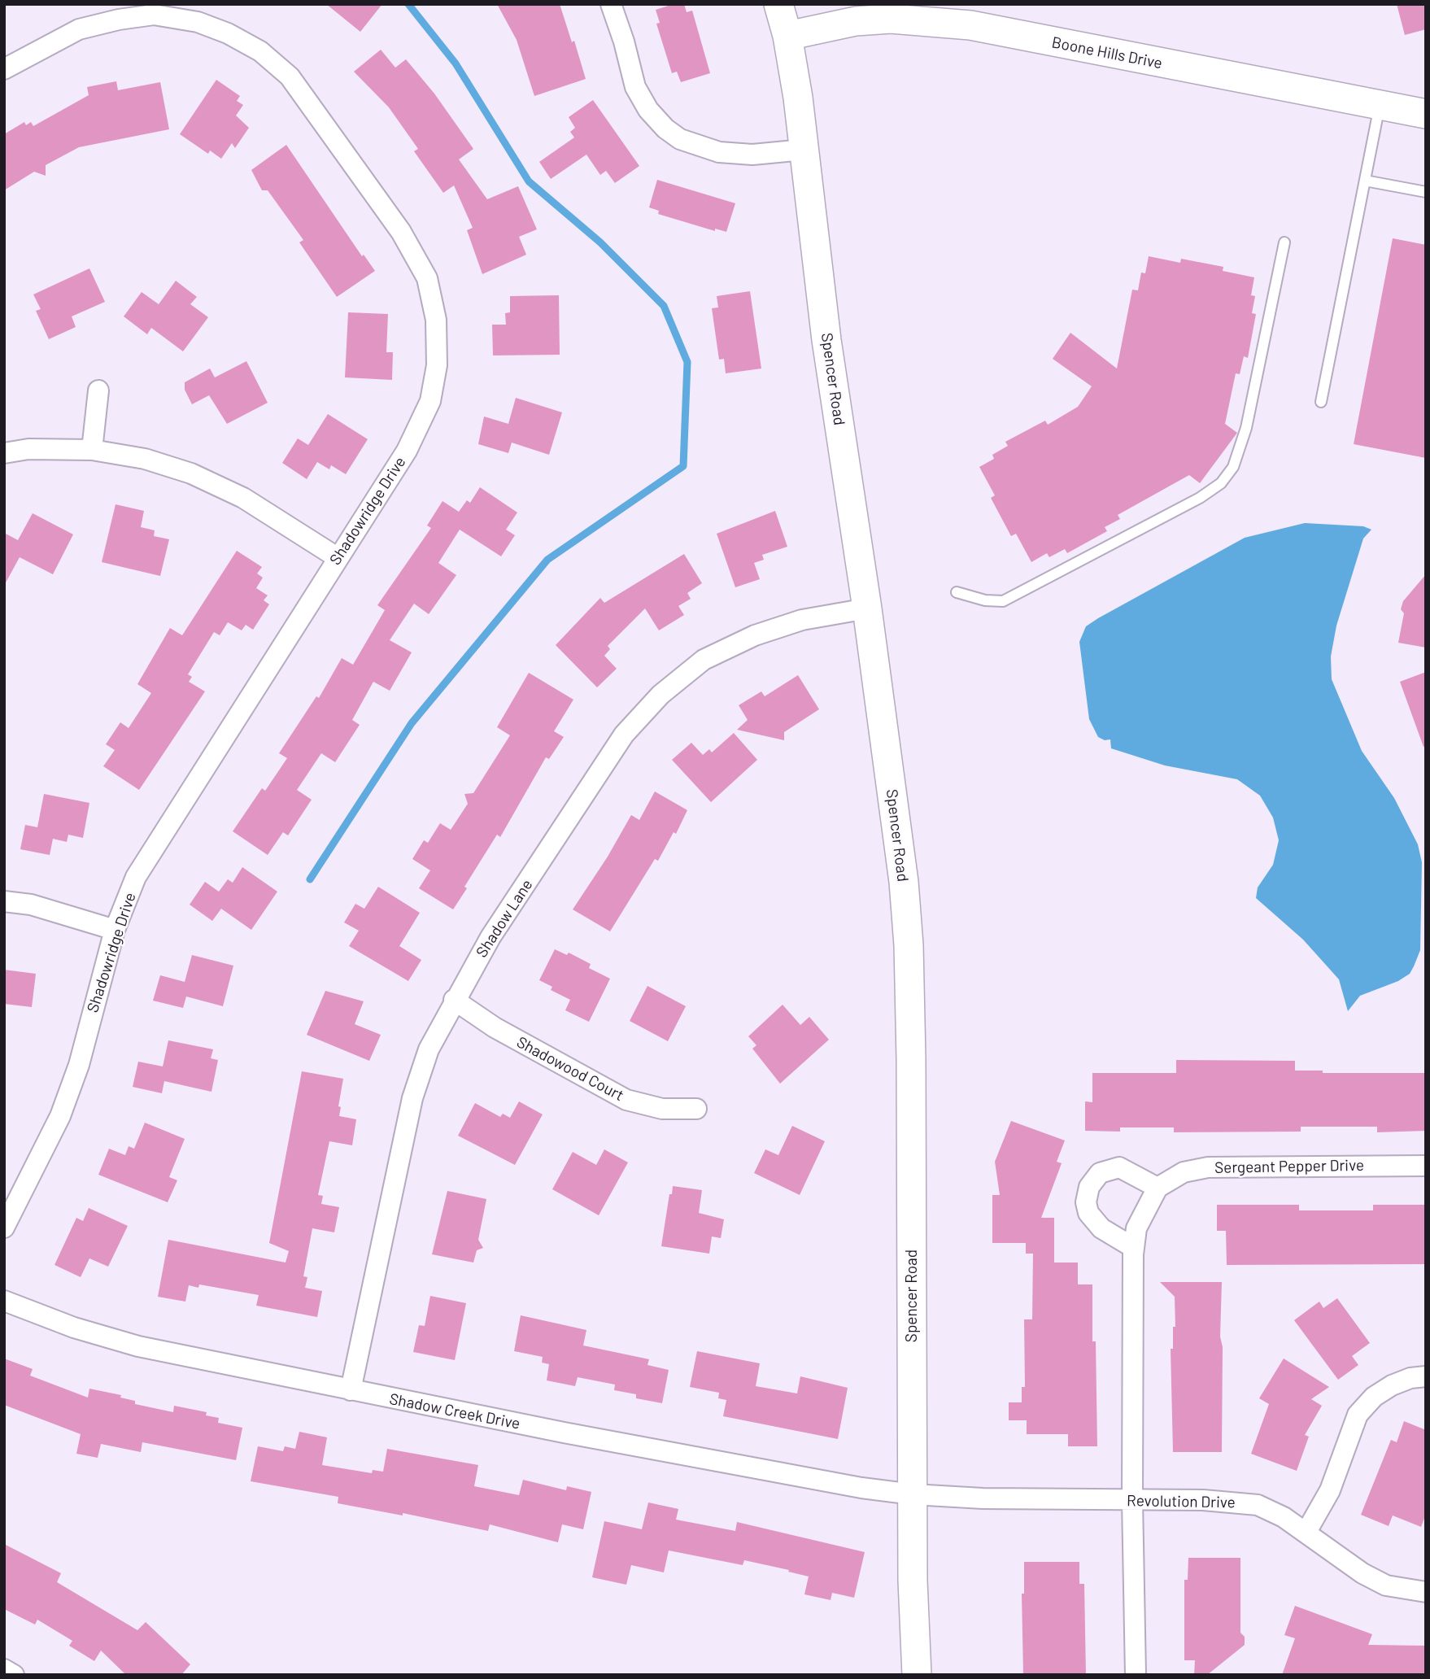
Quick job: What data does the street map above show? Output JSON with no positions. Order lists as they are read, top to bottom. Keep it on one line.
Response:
{"streets":{"main road":["Boone Hills Drive","Spencer Road"],"street":["Shadowridge Drive","Shadow Lane","Shadowood Court","Sergeant Pepper Drive","Shadow Creek Drive","Revolution Drive"]},"crossings":[["Boone Hills Drive","Spencer Road"],["Spencer Road","Shadow Lane"],["Spencer Road","Shadow Creek Drive"],["Spencer Road","Revolution Drive"],["Shadow Lane","Shadowood Court"],["Shadow Lane","Shadow Creek Drive"],["Shadow Creek Drive","Revolution Drive"]]}
